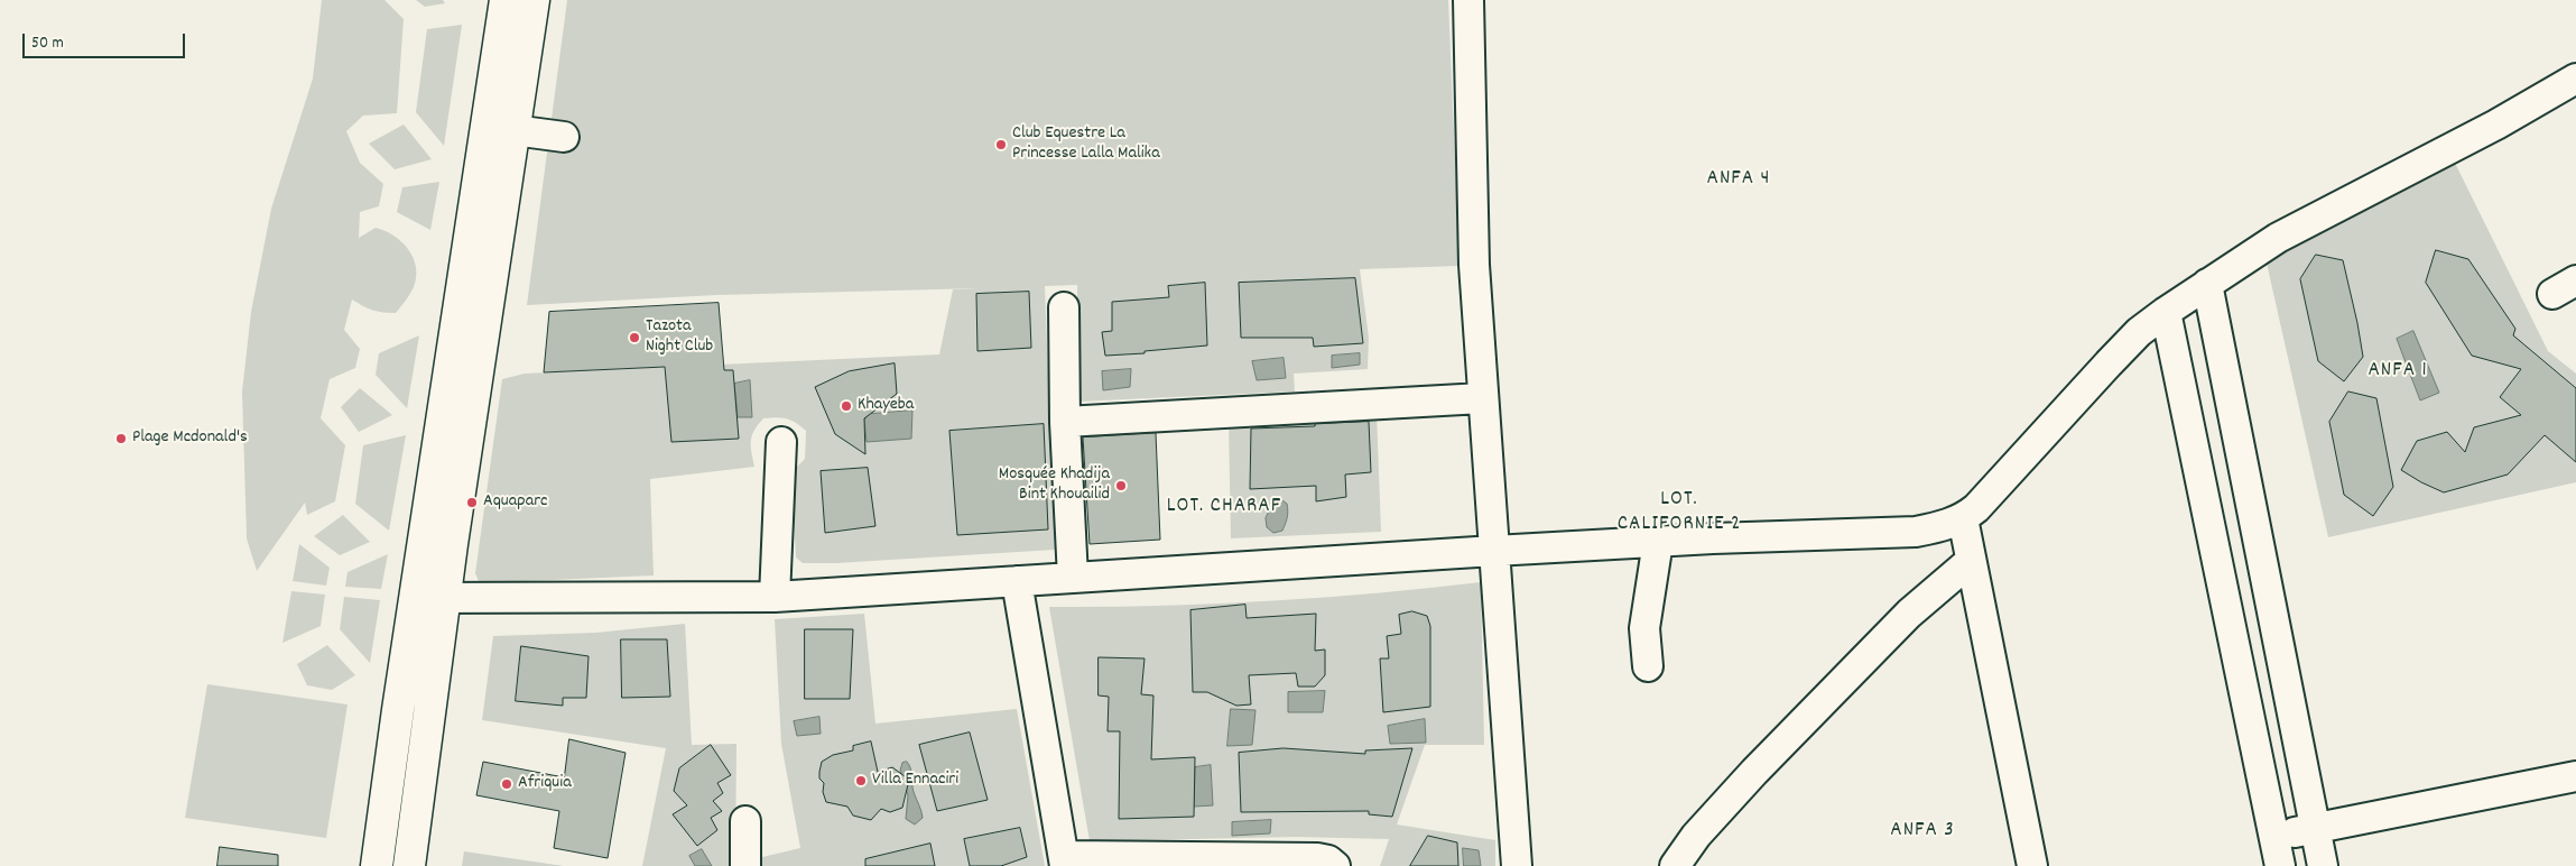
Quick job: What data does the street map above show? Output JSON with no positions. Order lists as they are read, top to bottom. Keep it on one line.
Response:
{"districts":["ANFA 4","ANFA 1","LOT. CALIFORNIE 2","LOT. CHARAF","ANFA 3"],"places":["Club Equestre La Princesse Lalla Malika","Tazota Night Club","Khayeba","Plage Mcdonald's","Mosquée Khadija Bint Khouailid","Aquaparc","Villa Ennaciri","Afriquia"],"scale_bar":"50 m"}
